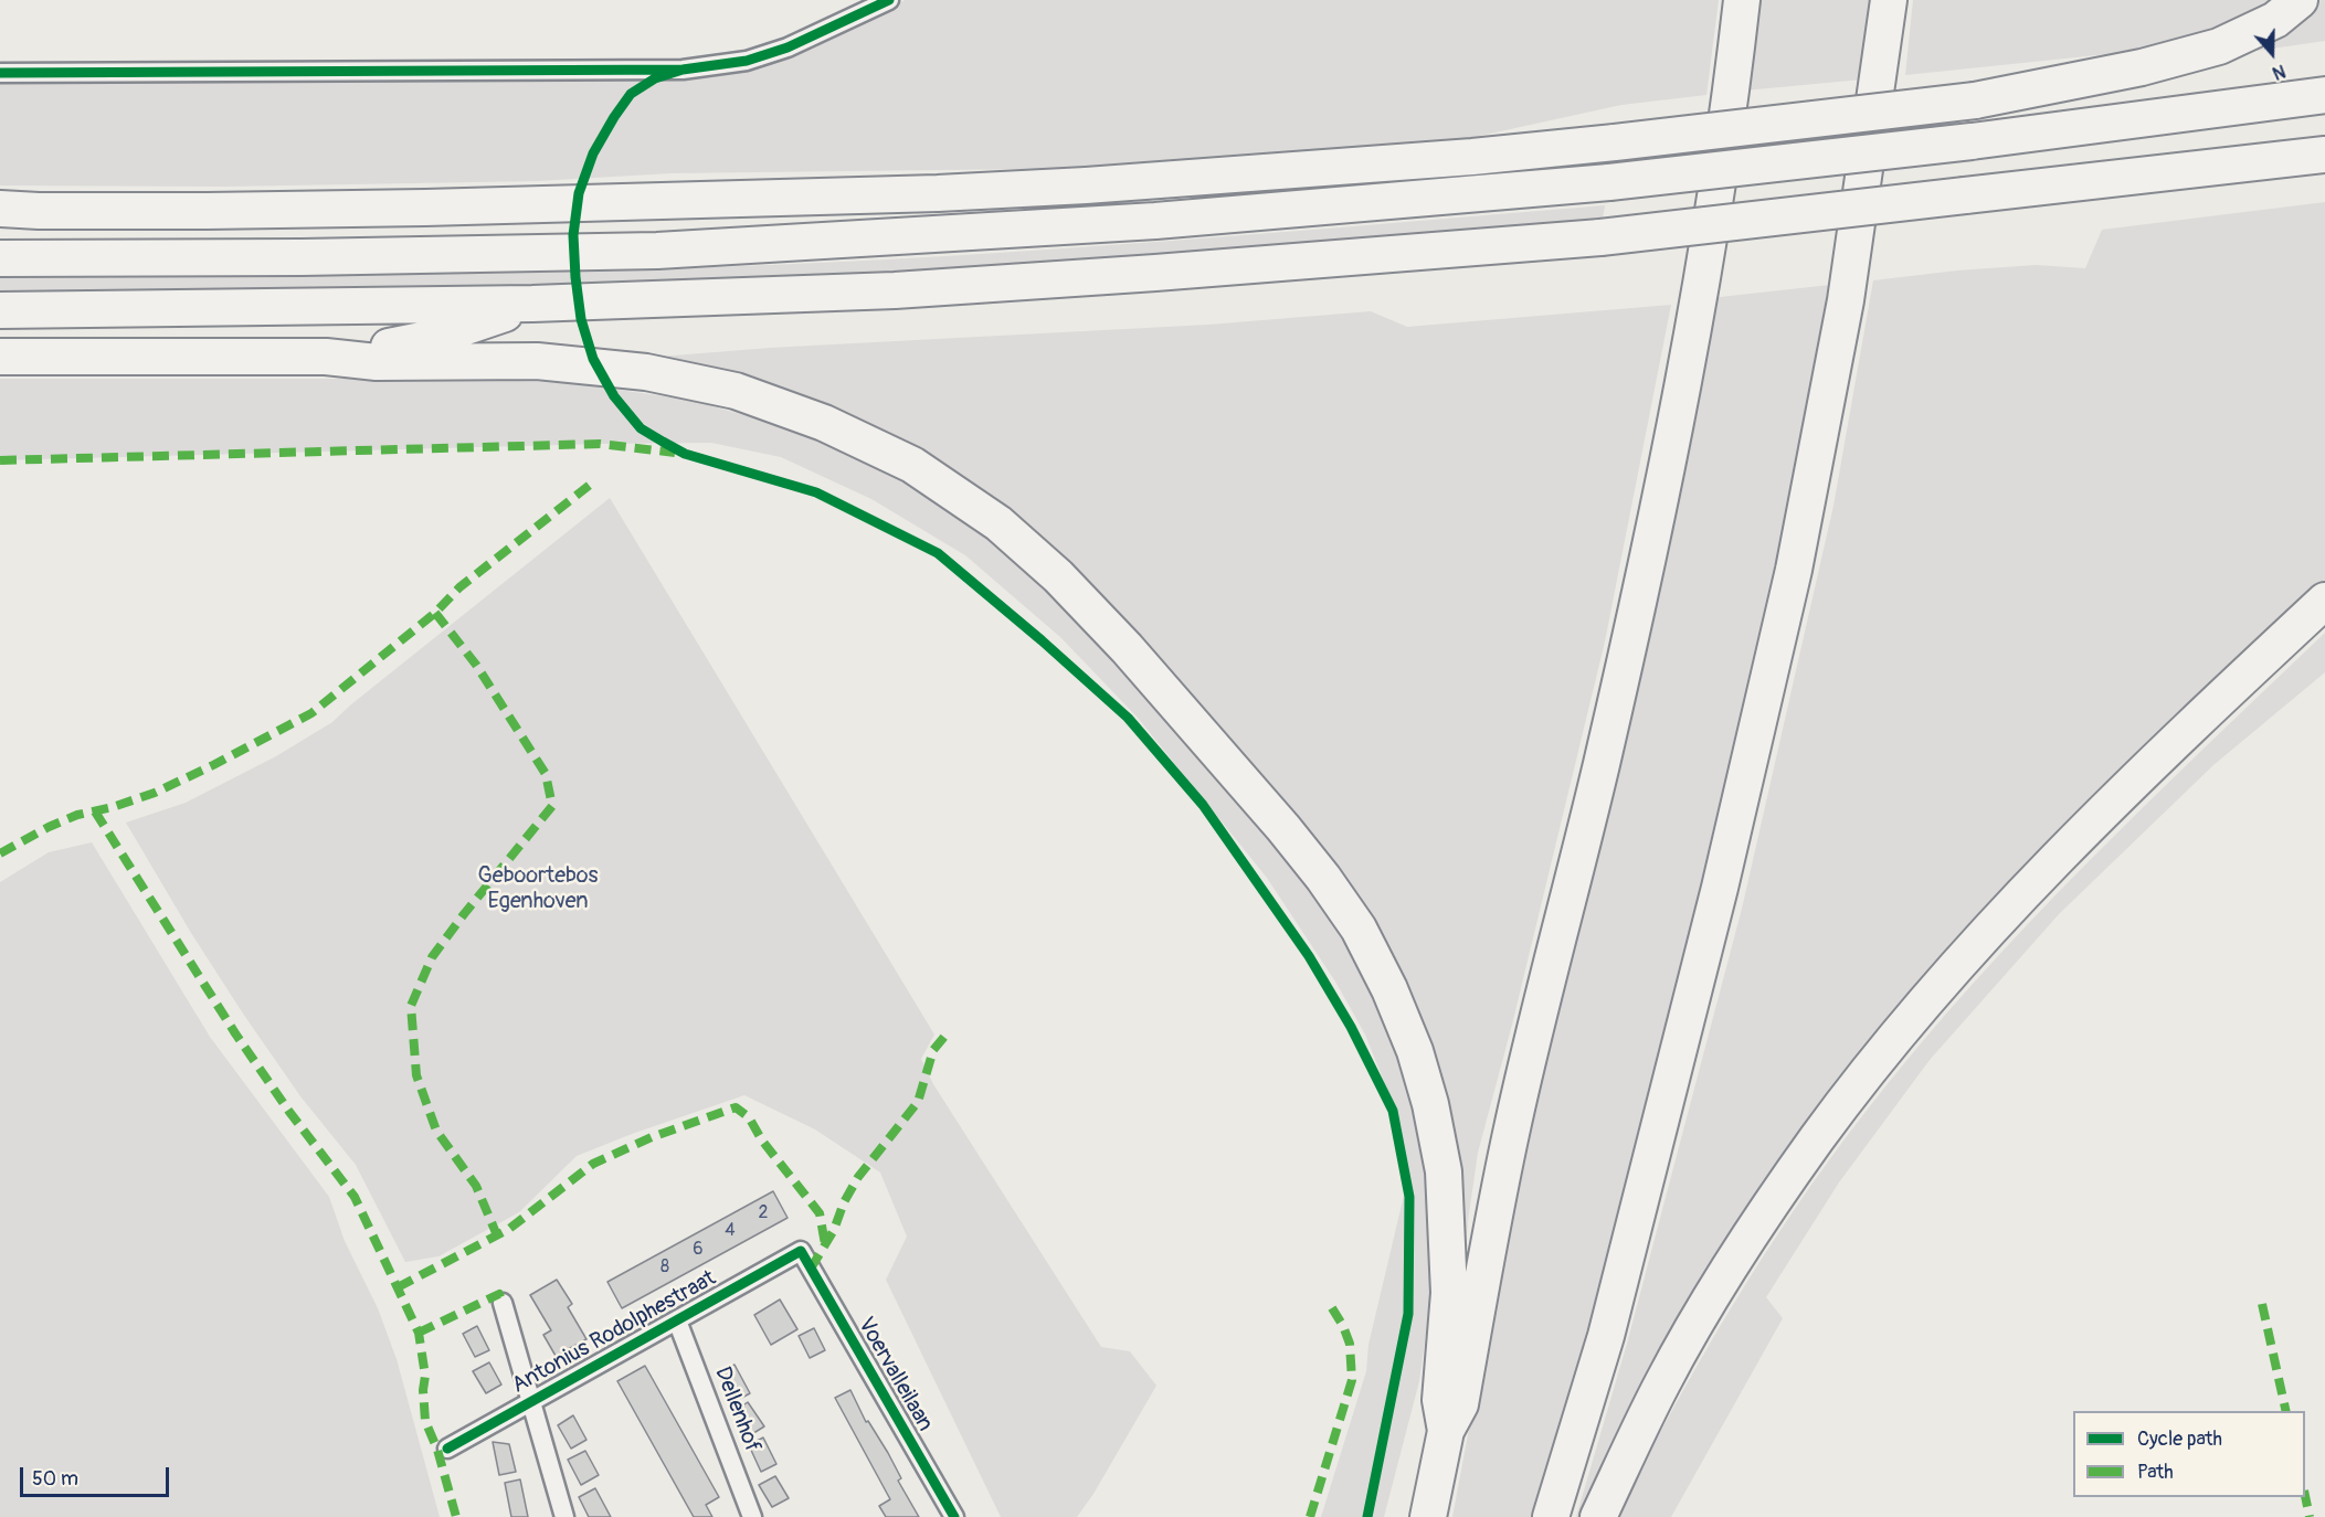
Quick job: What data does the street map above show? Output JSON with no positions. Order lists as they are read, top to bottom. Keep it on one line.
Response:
{"streets":{"street":["Antonius Rodolphestraat","Voervalleilaan","Dellenhof"]},"crossings":[["Antonius Rodolphestraat","Voervalleilaan"],["Antonius Rodolphestraat","Dellenhof"]],"parks":["Geboortebos Egenhoven"],"house_numbers":["2","4","6","8"],"legend":["Cycle path","Path"],"scale_bar":"50 m","north":"bottom"}
